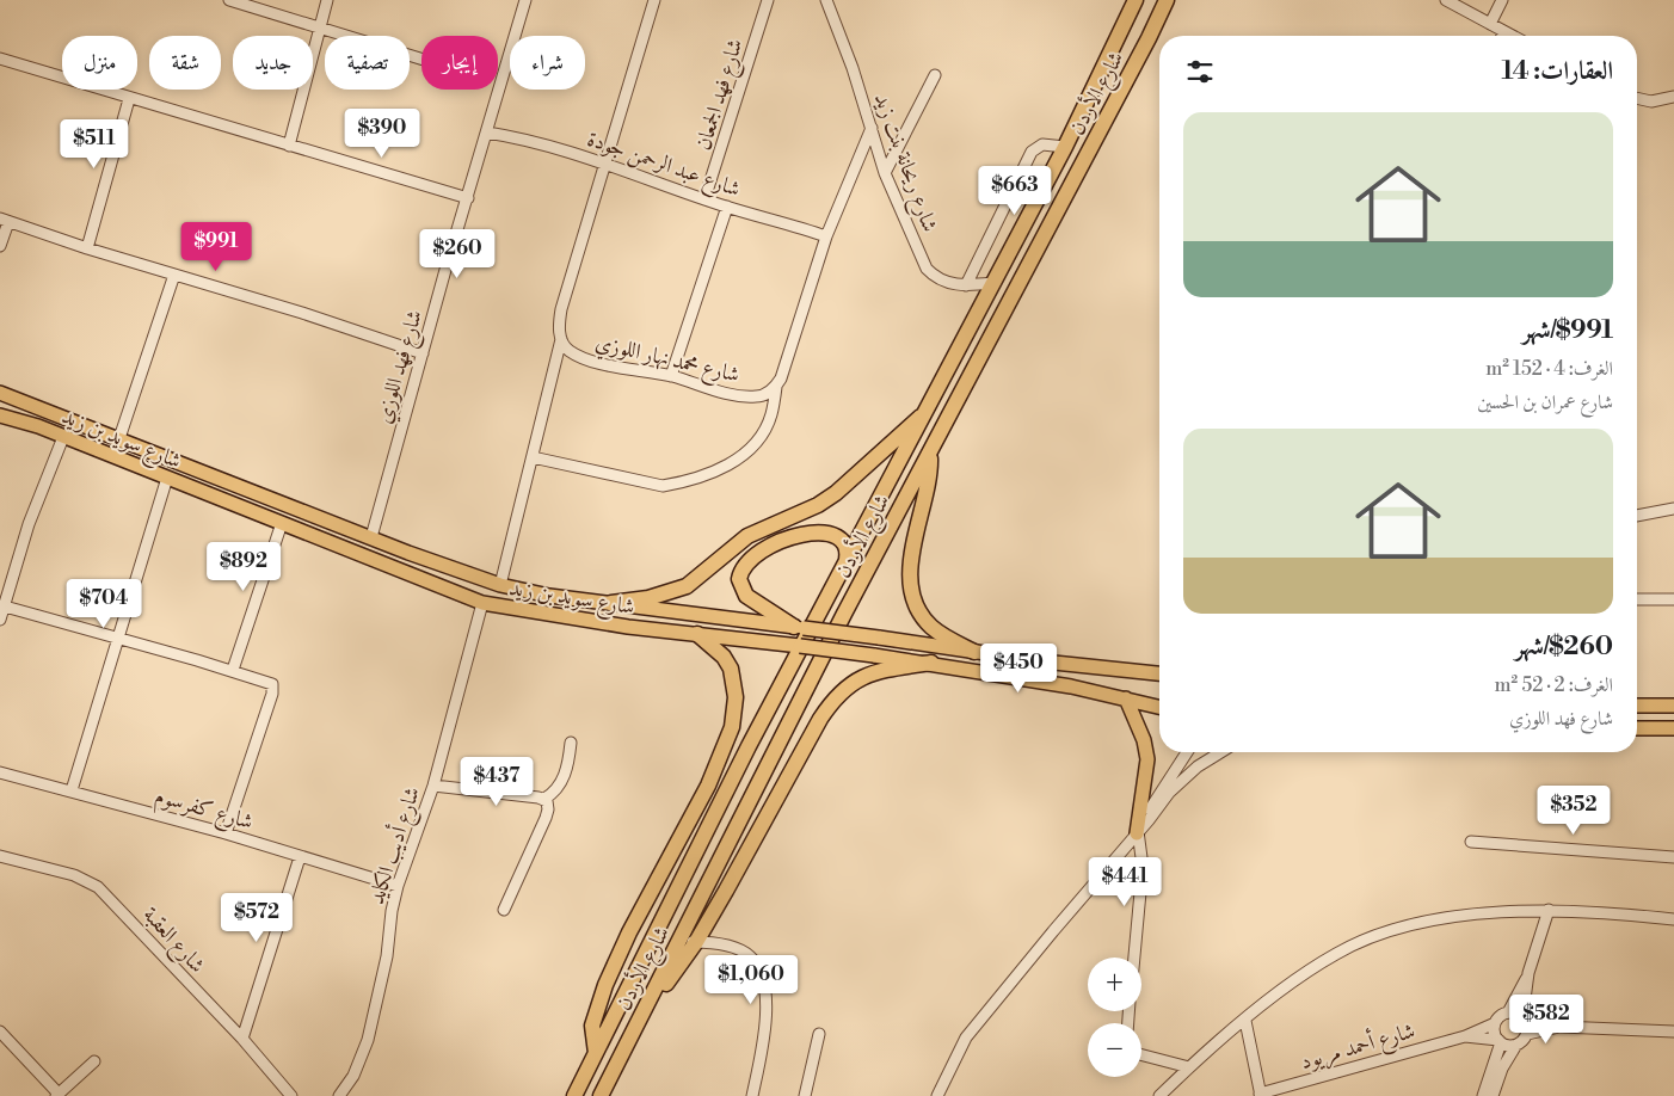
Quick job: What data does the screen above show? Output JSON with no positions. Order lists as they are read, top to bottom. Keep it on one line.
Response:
{"streets":{"highway":["شارع الأردن"],"main road":["شارع سويد بن زيد"],"street":["شارع فهد الجمعان","شارع ريحانة بنت زيد","شارع عبد الرحمن جودة","شارع محمد نهار اللوزي","شارع فهد اللوزي","شارع كفرسوم","شارع أديب الكايد","شارع العقبة","شارع أحمد مريود"]},"crossings":[["شارع الأردن","شارع ريحانة بنت زيد"],["شارع فهد الجمعان","شارع عبد الرحمن جودة"],["شارع عبد الرحمن جودة","شارع فهد اللوزي"],["شارع فهد اللوزي","شارع سويد بن زيد"],["شارع سويد بن زيد","شارع أديب الكايد"],["شارع كفرسوم","شارع أديب الكايد"]],"page":{"chip":["شراء","إيجار","تصفية","جديد","شقة","منزل"],"heading":"العقارات: 14","list":[{"name":"$991/شهر","note":"الغرف: 4 · 152 m² · شارع عمران بن الحسين"},{"name":"$260/شهر","note":"الغرف: 2 · 52 m² · شارع فهد اللوزي"}],"price":["$390","$511","$663","$991","$260","$892","$704","$450","$437","$352","$441","$572","$1,060","$582"],"map_buttons":["+","−"]}}
